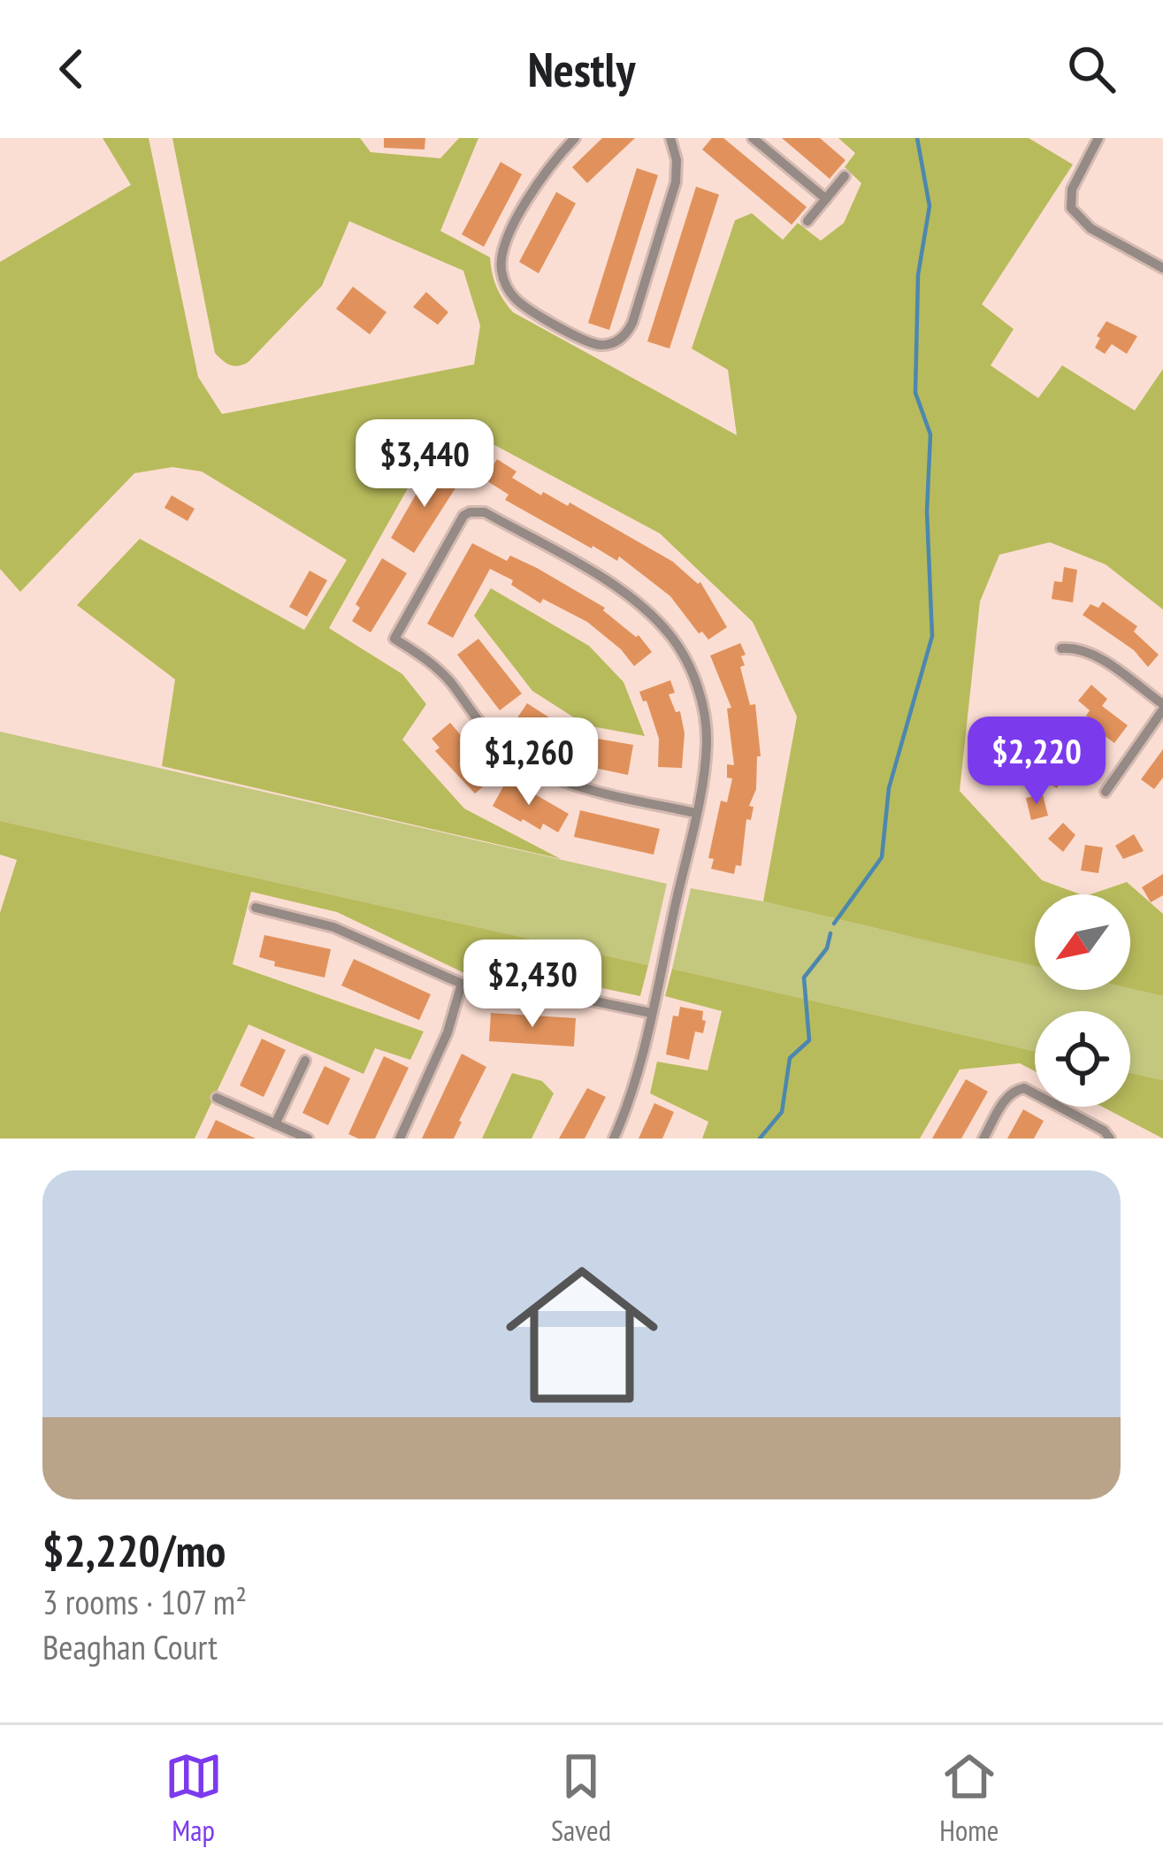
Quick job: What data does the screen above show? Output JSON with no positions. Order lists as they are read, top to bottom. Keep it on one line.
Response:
{"north":"bottom left","page":{"header":"Nestly","price":["$3,440","$2,220","$1,260","$2,430"],"list":[{"name":"$2,220/mo","note":"3 rooms · 107 m² · Beaghan Court"}],"tabs":["Map","Saved","Home"]}}
